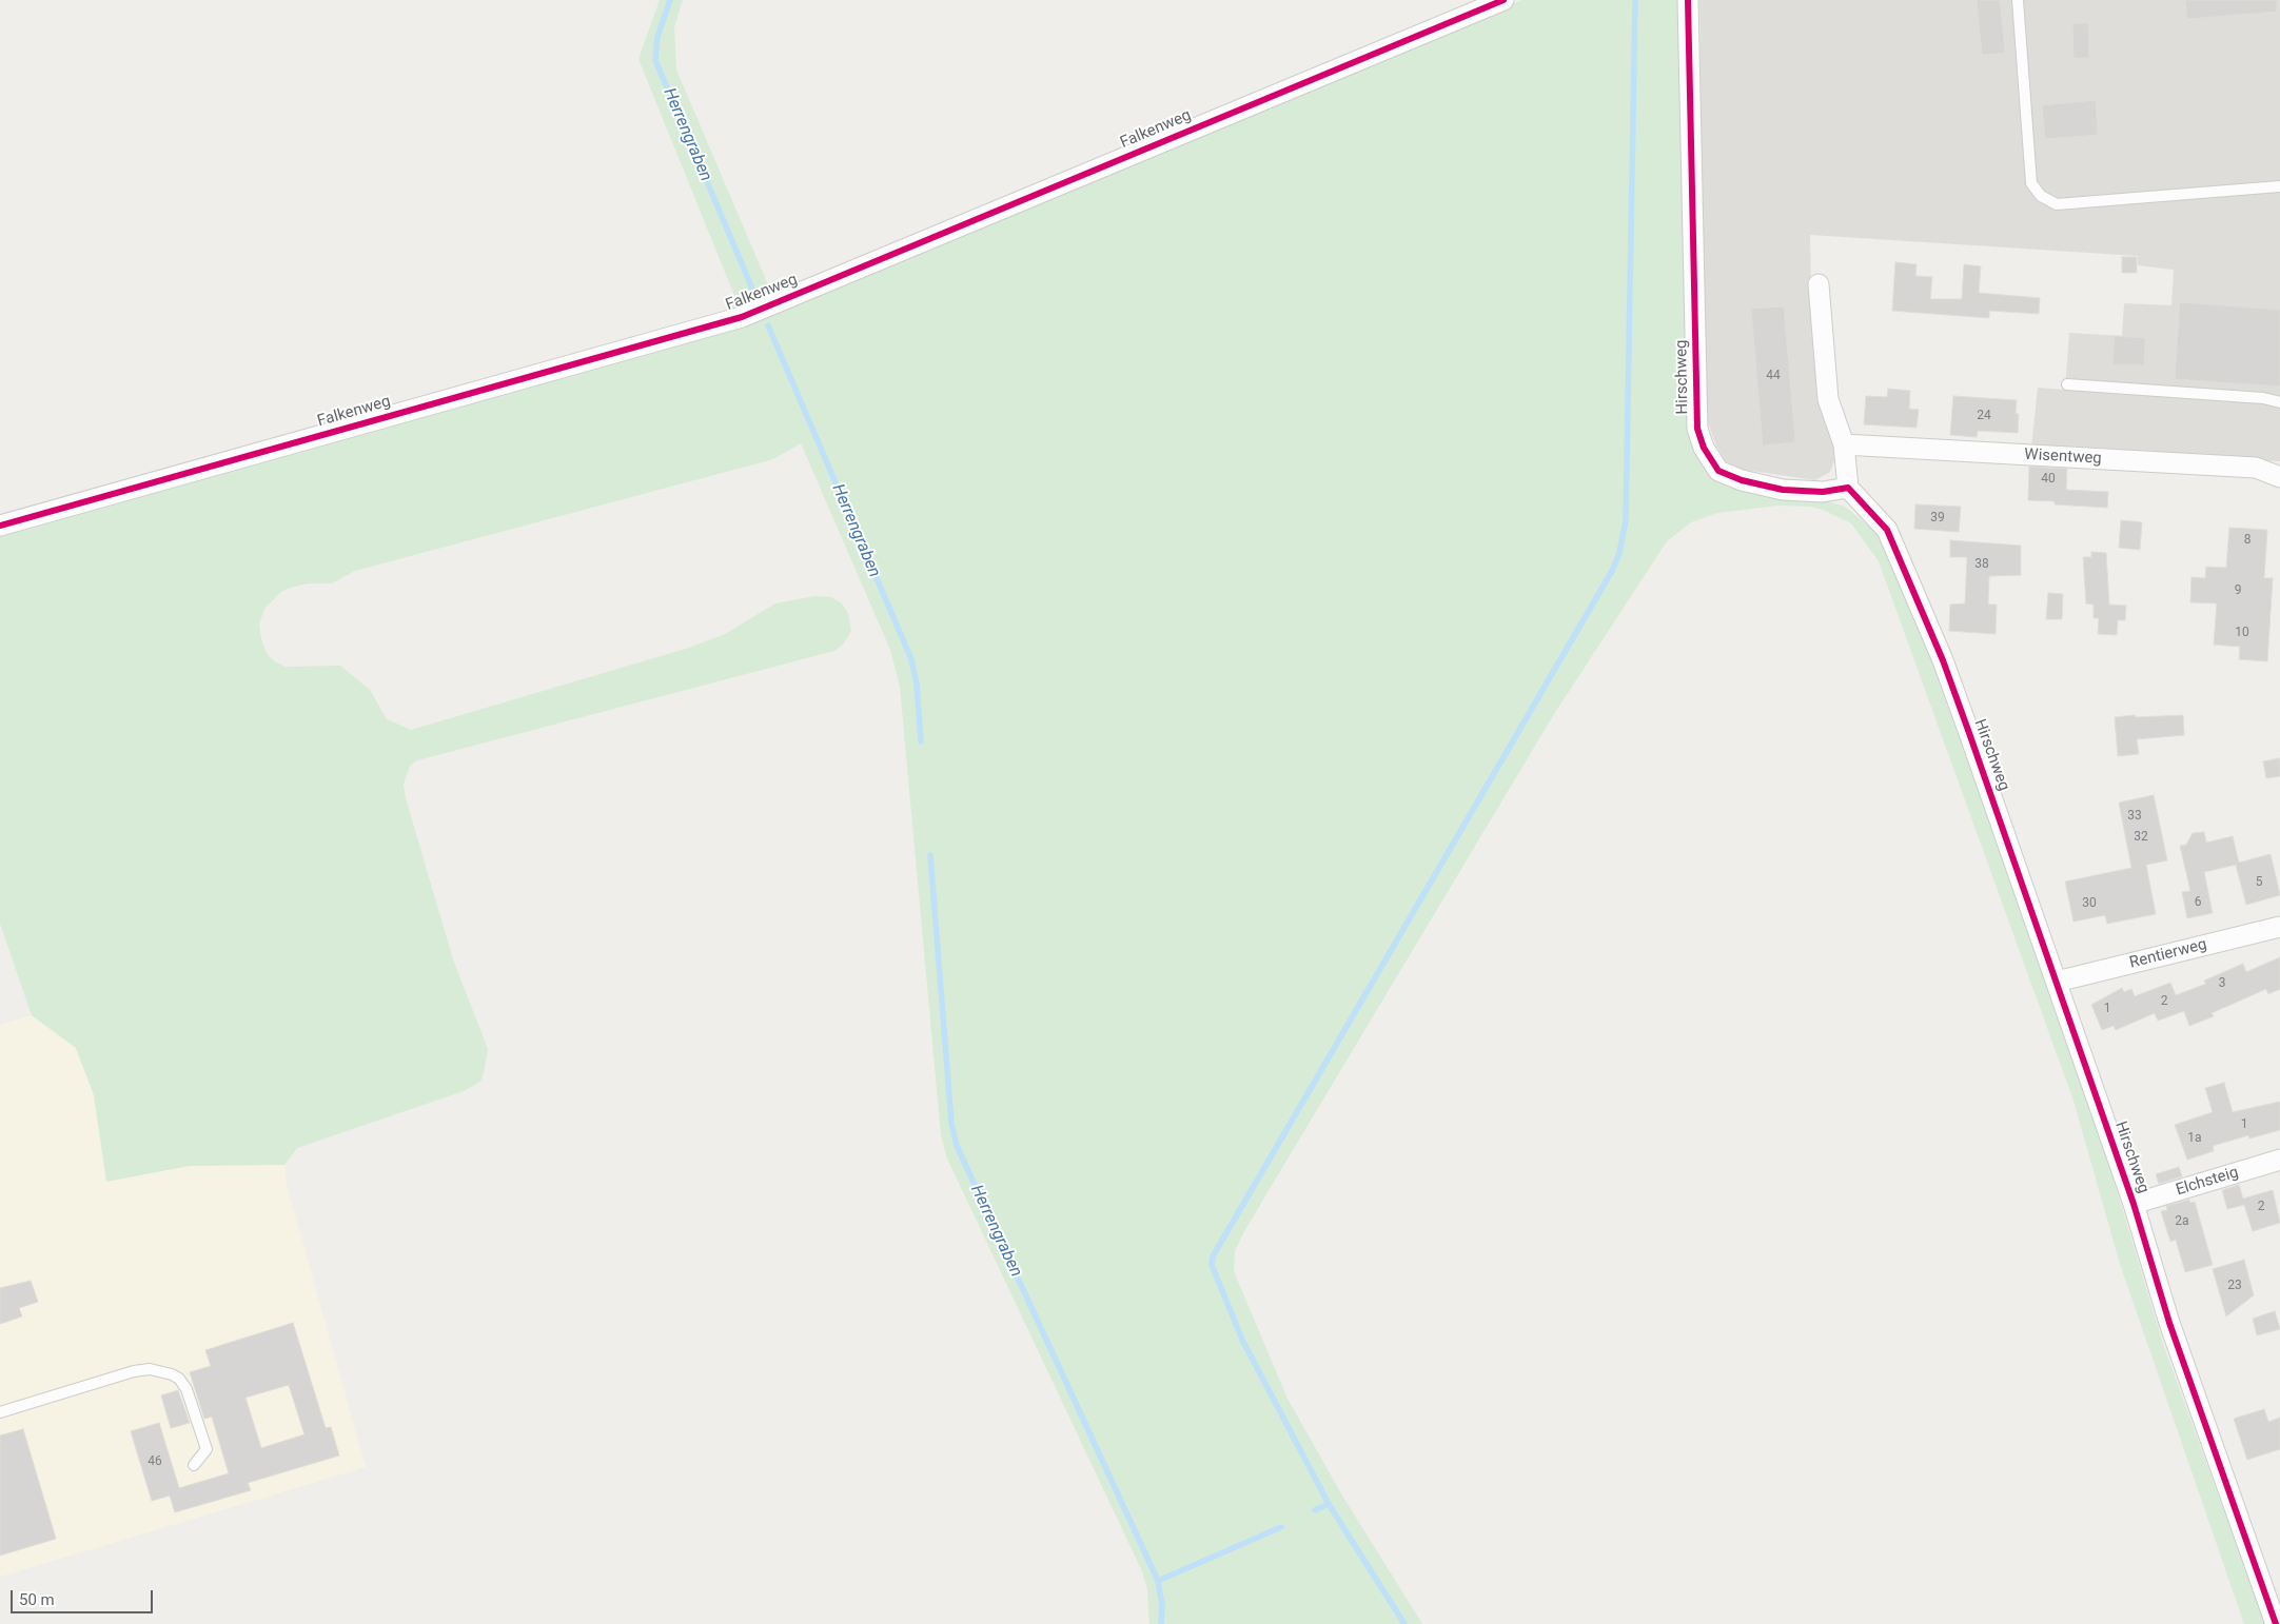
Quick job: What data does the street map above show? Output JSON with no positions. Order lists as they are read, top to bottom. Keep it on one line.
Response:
{"streets":{"street":["Falkenweg","Hirschweg","Wisentweg","Rentierweg","Elchsteig"]},"crossings":[["Hirschweg","Rentierweg"],["Hirschweg","Elchsteig"]],"water":["Herrengraben"],"house_numbers":["44","24","40","39","8","38","9","10","33","32","5","6","30","3","2","1","1","1a","2","2a","23","46"],"scale_bar":"50 m"}
